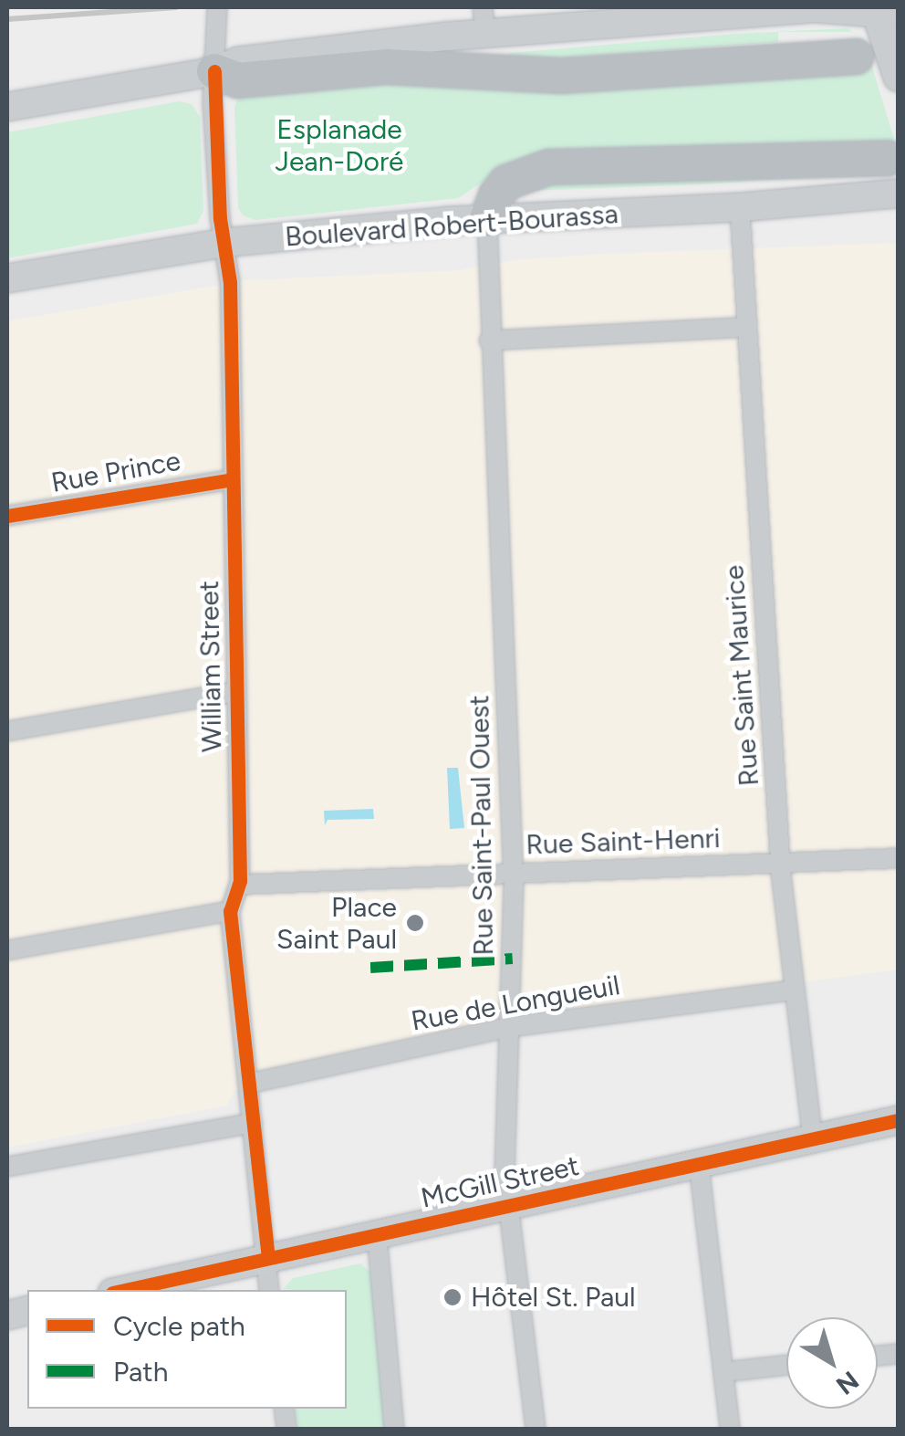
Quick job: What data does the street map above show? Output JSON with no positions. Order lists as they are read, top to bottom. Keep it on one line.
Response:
{"streets":{"main road":["Boulevard Robert-Bourassa","McGill Street"],"street":["Rue Prince","William Street","Rue Saint Maurice","Rue Saint-Paul Ouest","Rue Saint-Henri","Rue de Longueuil"]},"crossings":[["Boulevard Robert-Bourassa","William Street"],["Boulevard Robert-Bourassa","Rue Saint Maurice"],["Boulevard Robert-Bourassa","Rue Saint-Paul Ouest"],["Rue Prince","William Street"],["William Street","Rue Saint-Henri"],["William Street","Rue de Longueuil"],["William Street","McGill Street"],["Rue Saint Maurice","Rue Saint-Henri"],["Rue Saint Maurice","Rue de Longueuil"],["Rue Saint Maurice","McGill Street"],["Rue Saint-Paul Ouest","Rue Saint-Henri"],["Rue Saint-Paul Ouest","Rue de Longueuil"],["Rue Saint-Paul Ouest","McGill Street"]],"parks":["Esplanade Jean-Doré"],"places":["Place Saint Paul","Hôtel St. Paul"],"legend":["Cycle path","Path"],"north":"bottom right"}
